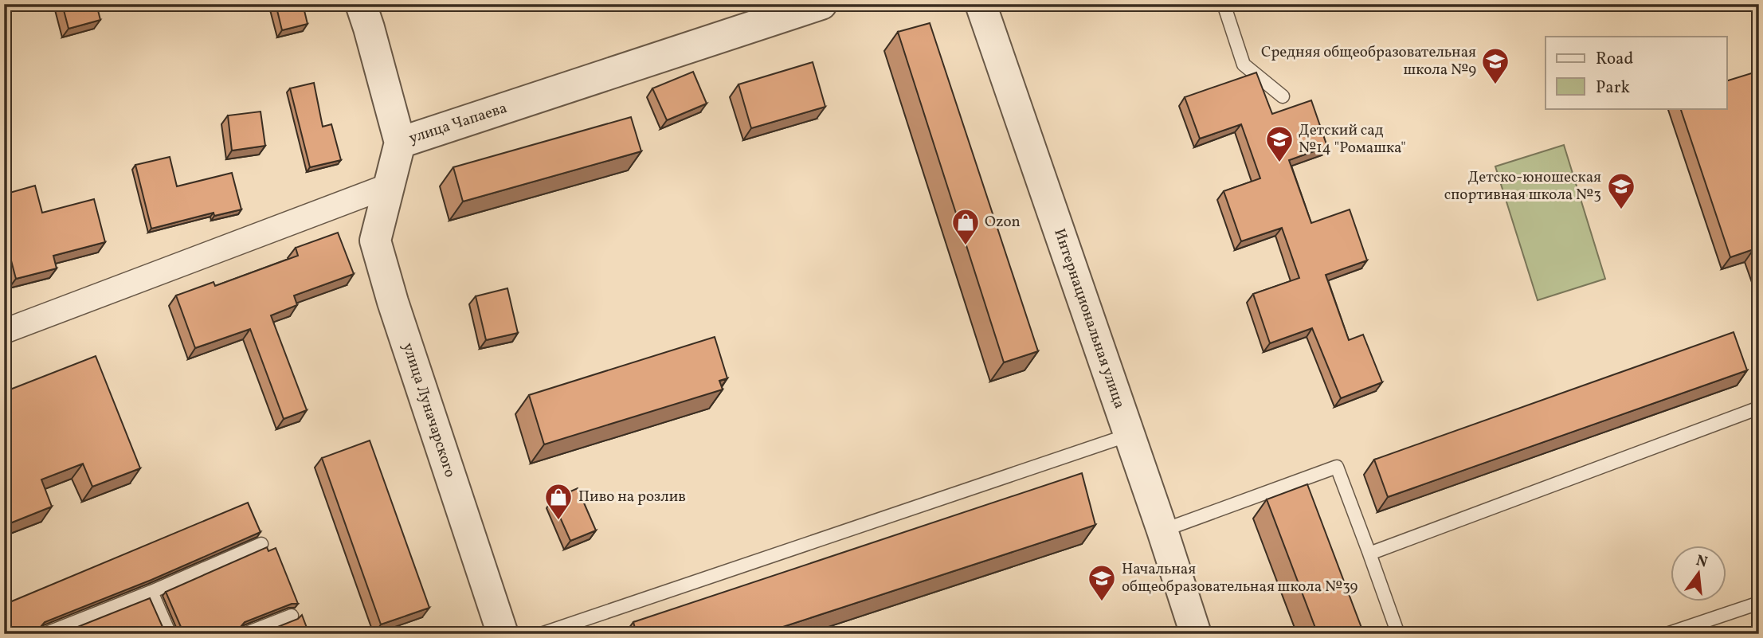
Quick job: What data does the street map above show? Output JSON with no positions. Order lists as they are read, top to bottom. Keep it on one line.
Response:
{"streets":{"street":["улица Чапаева","Интернациональная улица","улица Луначарского"]},"crossings":[["улица Чапаева","улица Луначарского"]],"places":{"school or university":["Средняя общеобразовательная школа №9","Детский сад №14 \"Ромашка\"","Детско-юношеская спортивная школа №3","Начальная общеобразовательная школа №39"],"shop":["Ozon","Пиво на розлив"]},"legend":["Road","Park"],"north":"top"}
